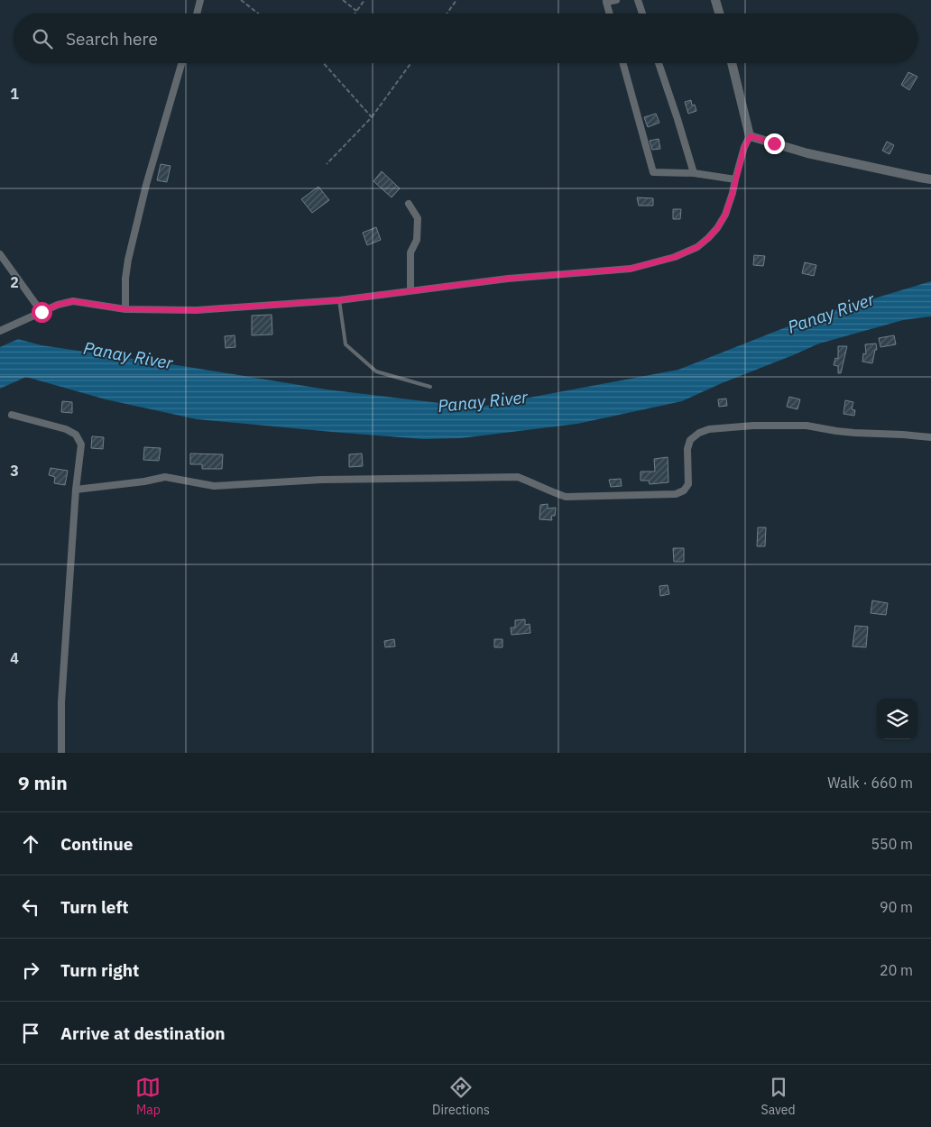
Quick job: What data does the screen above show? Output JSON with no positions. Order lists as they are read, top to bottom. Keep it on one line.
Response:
{"water":["Panay River"],"page":{"search":"Search here","heading":["9 min","Walk · 660 m"],"list":[["Continue","550 m"],["Turn left","90 m"],["Turn right","20 m"],"Arrive at destination"],"nav":["Map","Directions","Saved"]},"grid":{"rows":["1","2","3","4"]}}
